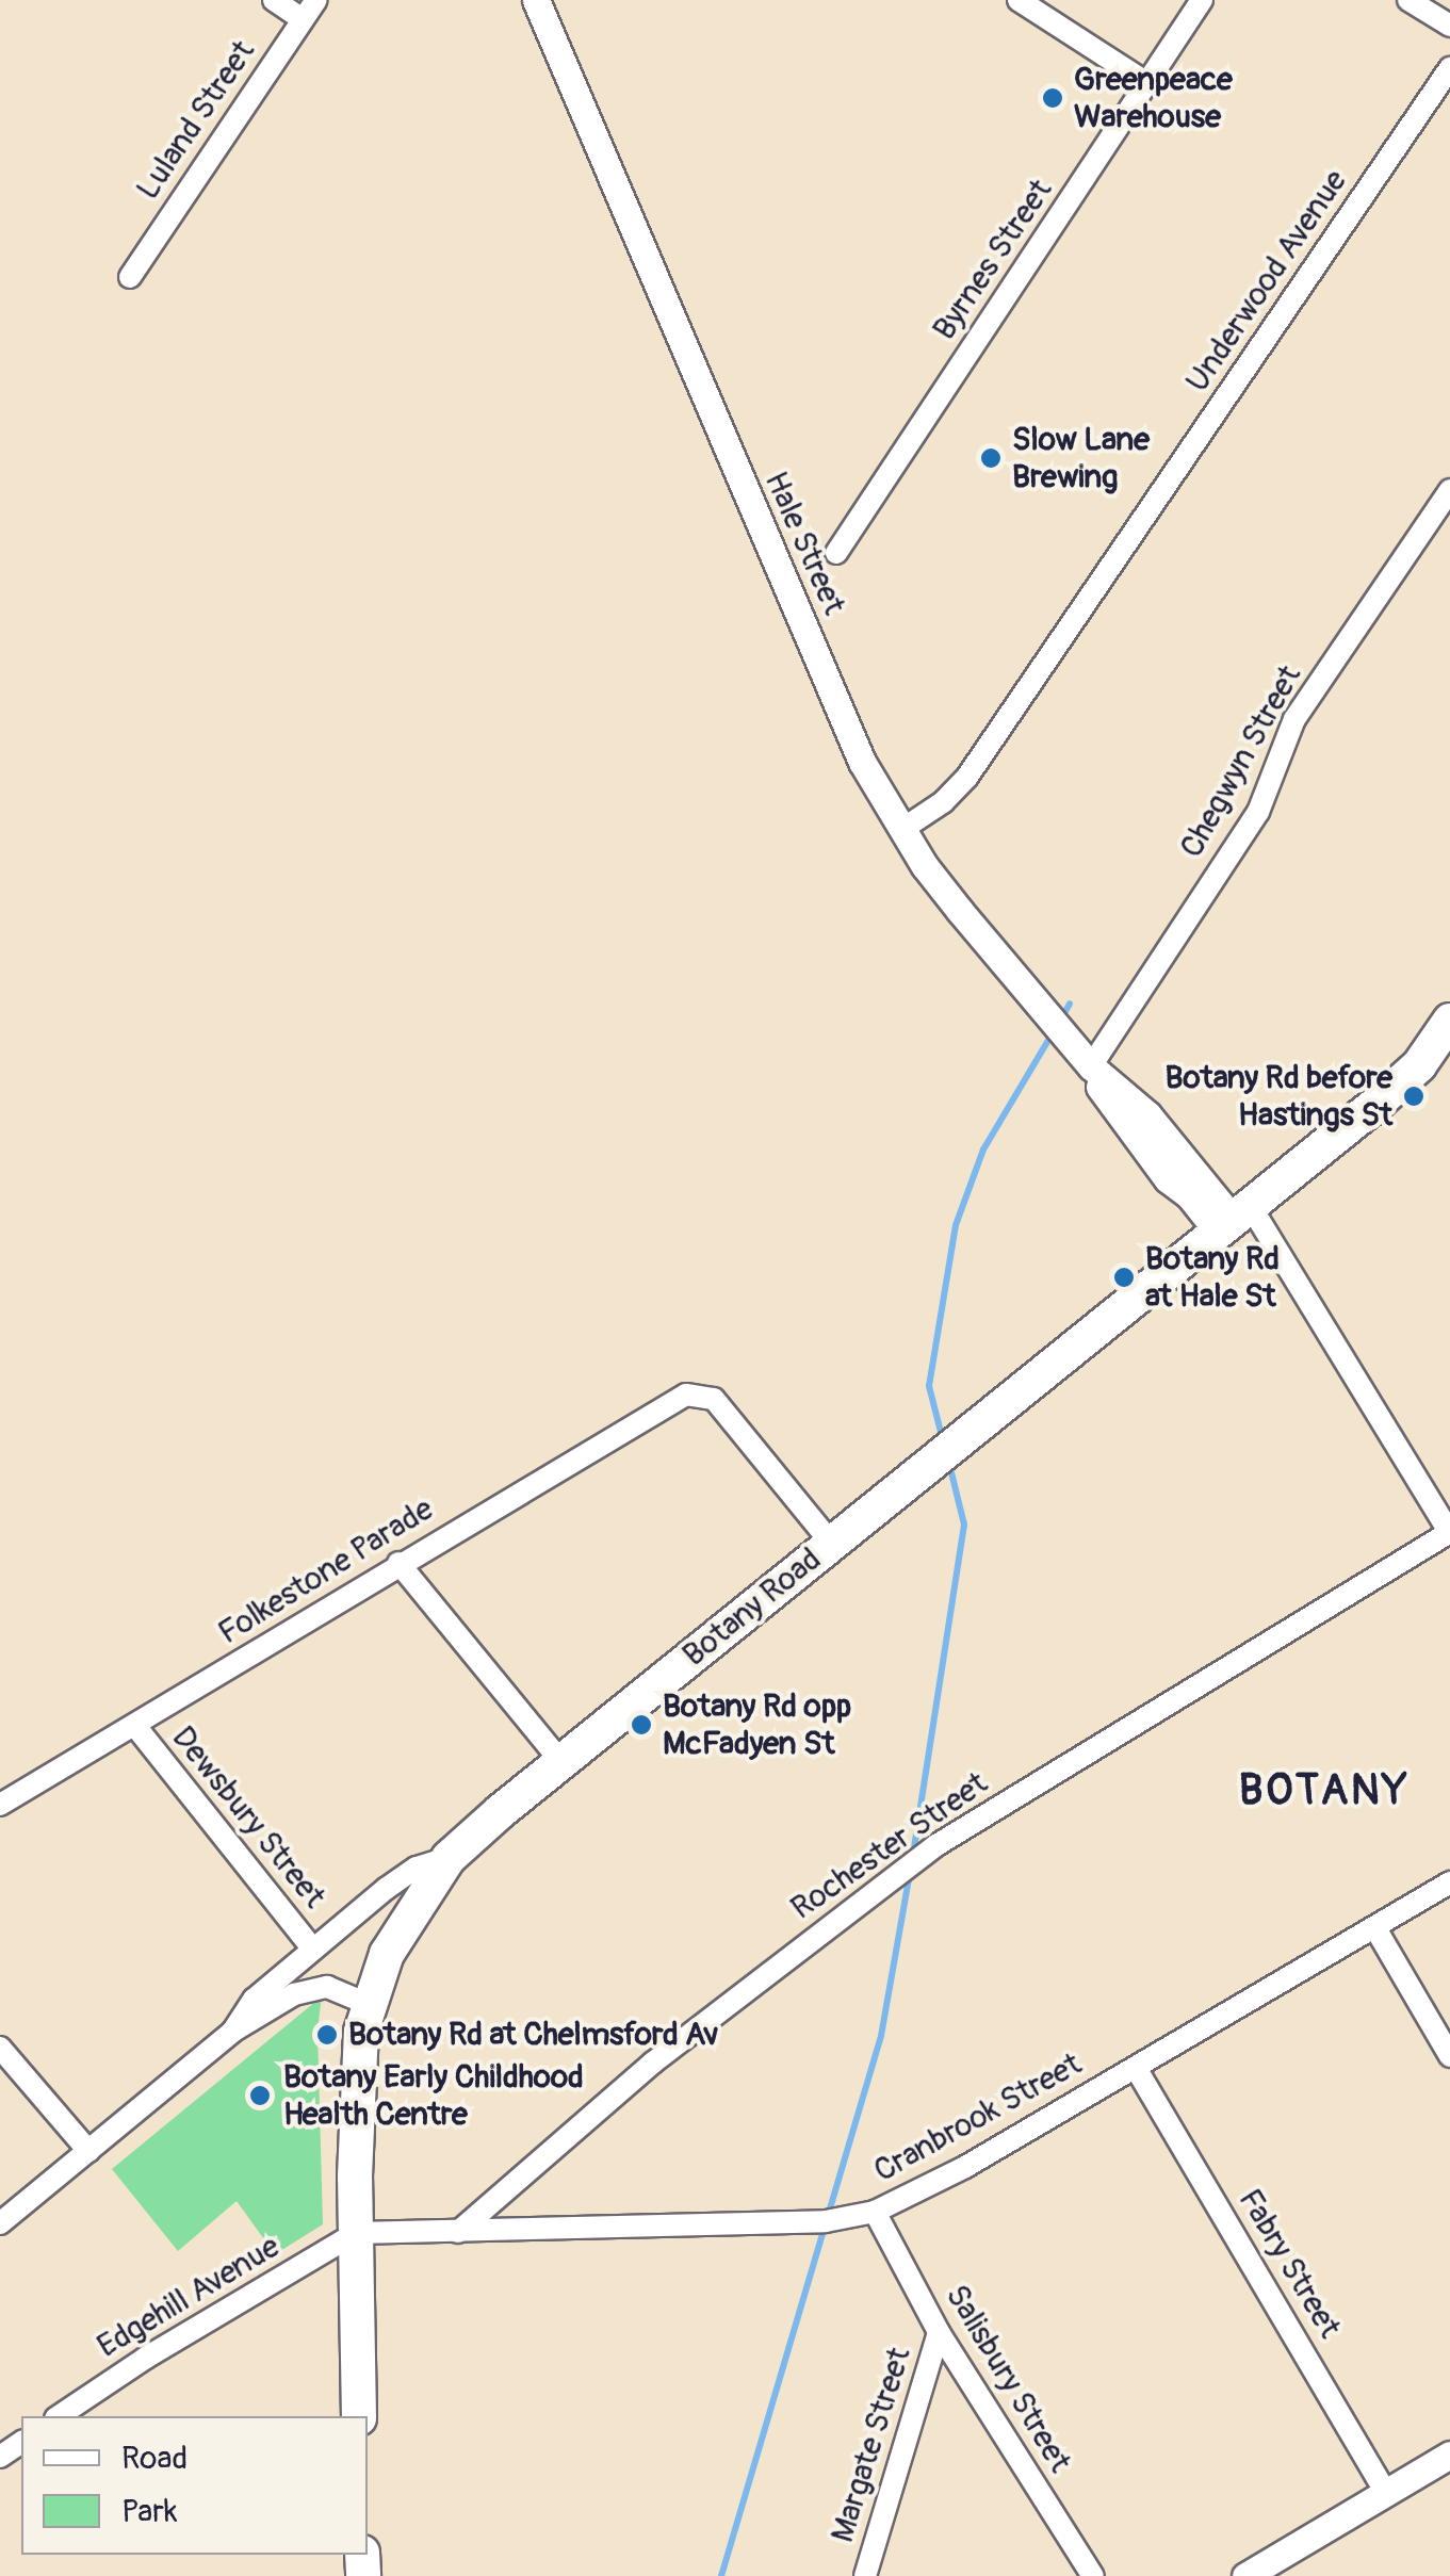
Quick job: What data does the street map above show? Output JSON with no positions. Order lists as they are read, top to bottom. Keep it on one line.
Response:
{"streets":{"main road":["Botany Road"],"street":["Luland Street","Byrnes Street","Underwood Avenue","Hale Street","Chegwyn Street","Folkestone Parade","Dewsbury Street","Rochester Street","Cranbrook Street","Fabry Street","Edgehill Avenue","Salisbury Street","Margate Street"]},"crossings":[["Underwood Avenue","Hale Street"],["Hale Street","Chegwyn Street"],["Hale Street","Botany Road"],["Folkestone Parade","Botany Road"],["Folkestone Parade","Dewsbury Street"],["Botany Road","Cranbrook Street"],["Botany Road","Edgehill Avenue"],["Rochester Street","Cranbrook Street"],["Cranbrook Street","Fabry Street"],["Cranbrook Street","Edgehill Avenue"],["Cranbrook Street","Salisbury Street"],["Salisbury Street","Margate Street"]],"districts":["BOTANY"],"places":["Greenpeace Warehouse","Slow Lane Brewing","Botany Rd before Hastings St","Botany Rd at Hale St","Botany Rd opp McFadyen St","Botany Rd at Chelmsford Av","Botany Early Childhood Health Centre"],"legend":["Road","Park"]}
